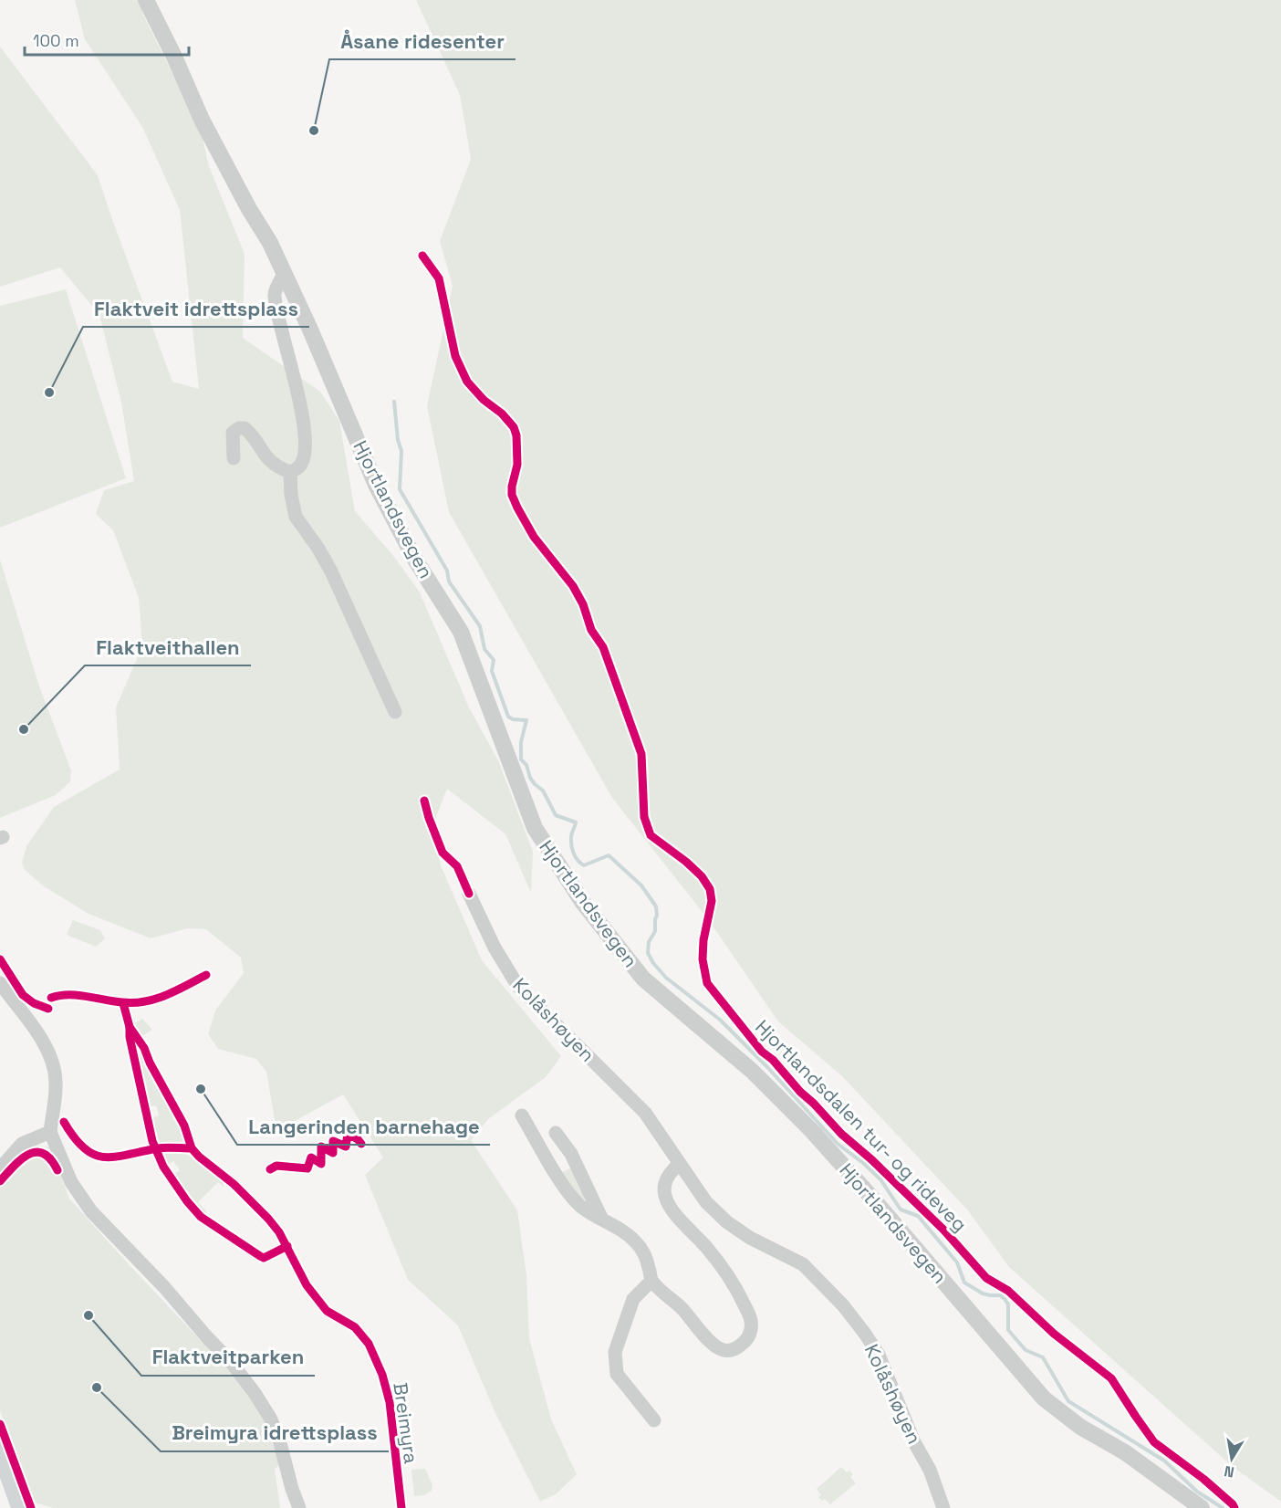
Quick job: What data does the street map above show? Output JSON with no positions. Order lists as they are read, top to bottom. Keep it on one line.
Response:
{"streets":{"street":["Hjortlandsvegen","Kolåshøyen"],"cycle path":["Hjortlandsdalen tur- og rideveg","Breimyra"]},"places":["Åsane ridesenter","Flaktveit idrettsplass","Flaktveithallen","Langerinden barnehage","Flaktveitparken","Breimyra idrettsplass"],"scale_bar":"100 m","north":"bottom"}
